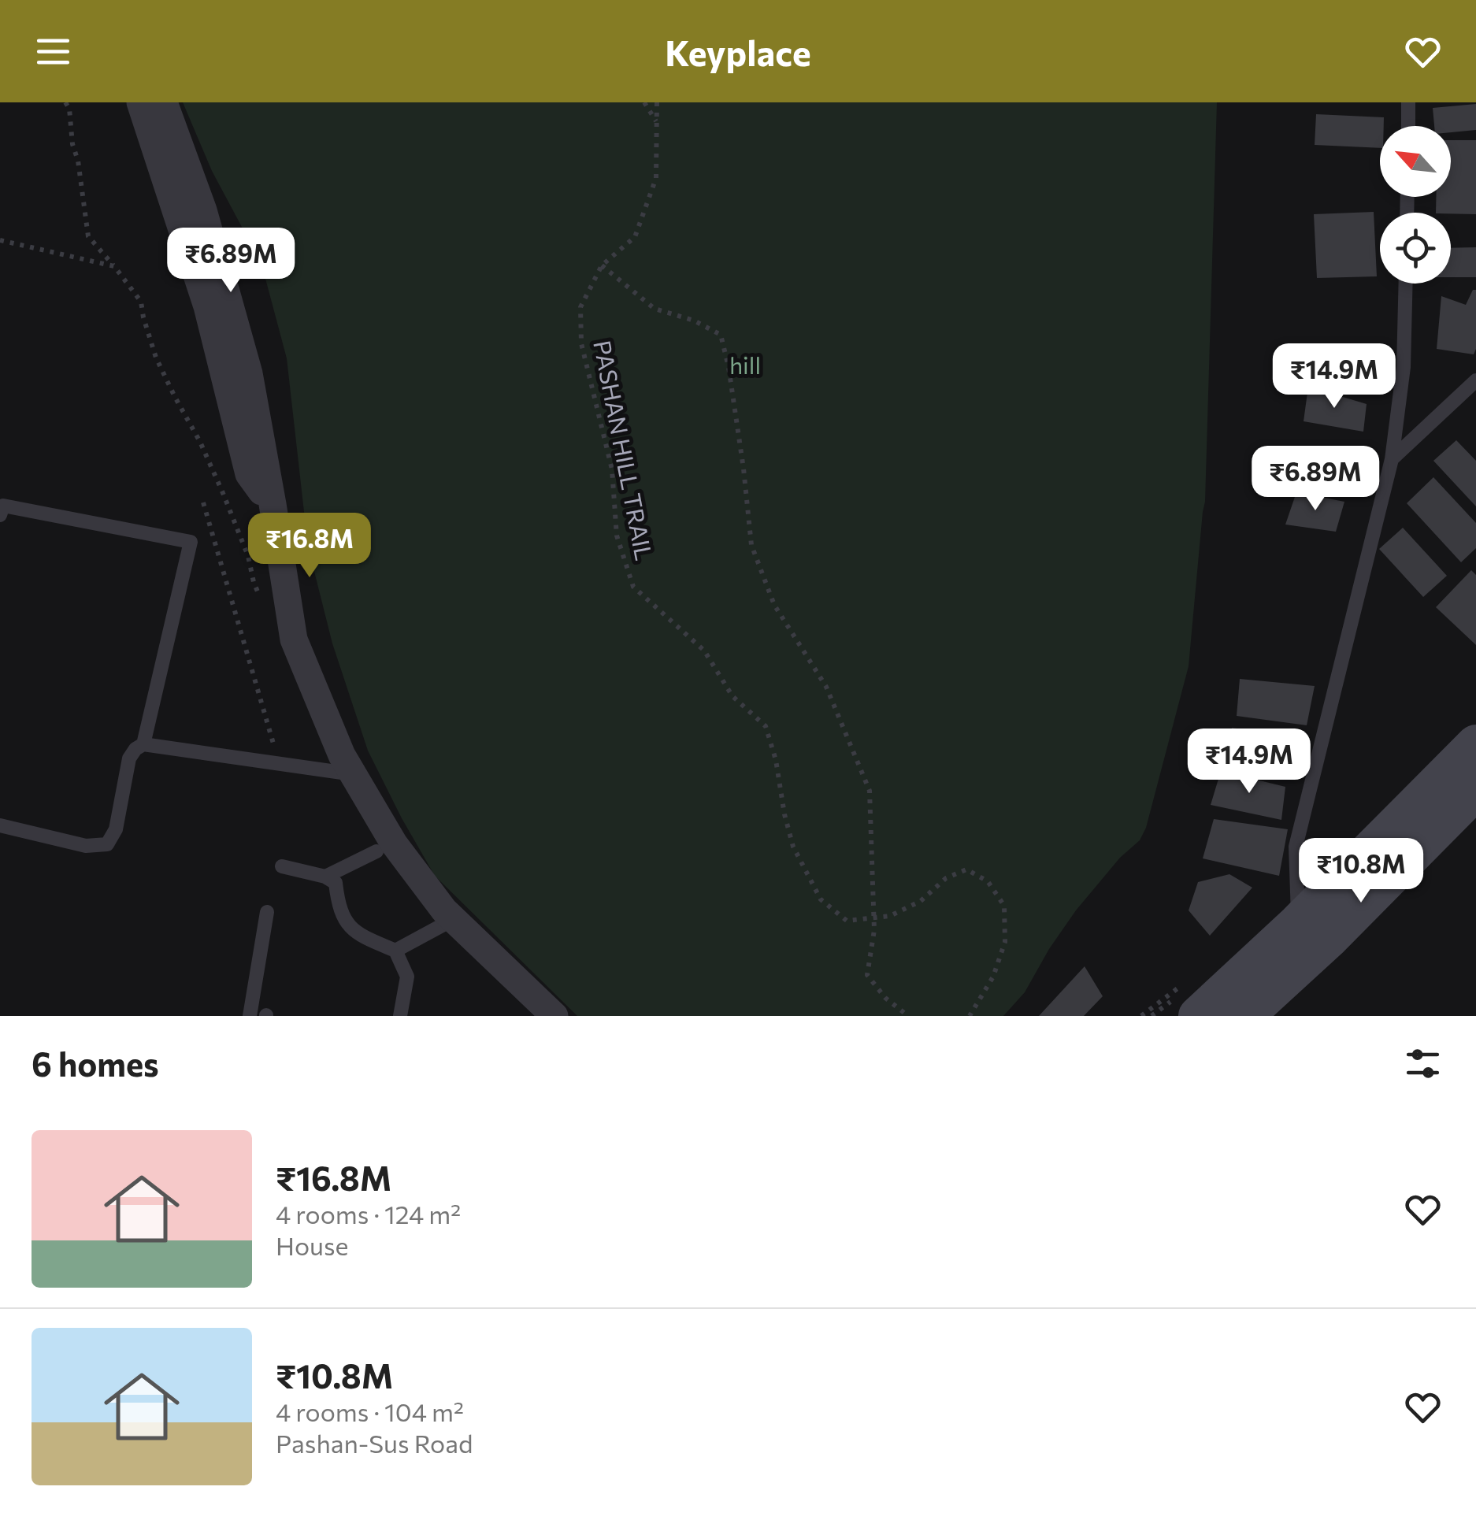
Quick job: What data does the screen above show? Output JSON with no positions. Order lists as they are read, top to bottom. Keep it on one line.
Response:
{"streets":{"path":["PASHAN HILL TRAIL"]},"parks":["hill"],"north":"top left","page":{"header":"Keyplace","price":["₹6.89M","₹14.9M","₹6.89M","₹16.8M","₹14.9M","₹10.8M"],"heading":"6 homes","list":[{"name":"₹16.8M","note":"4 rooms · 124 m² · House"},{"name":"₹10.8M","note":"4 rooms · 104 m² · Pashan-Sus Road"}]}}
